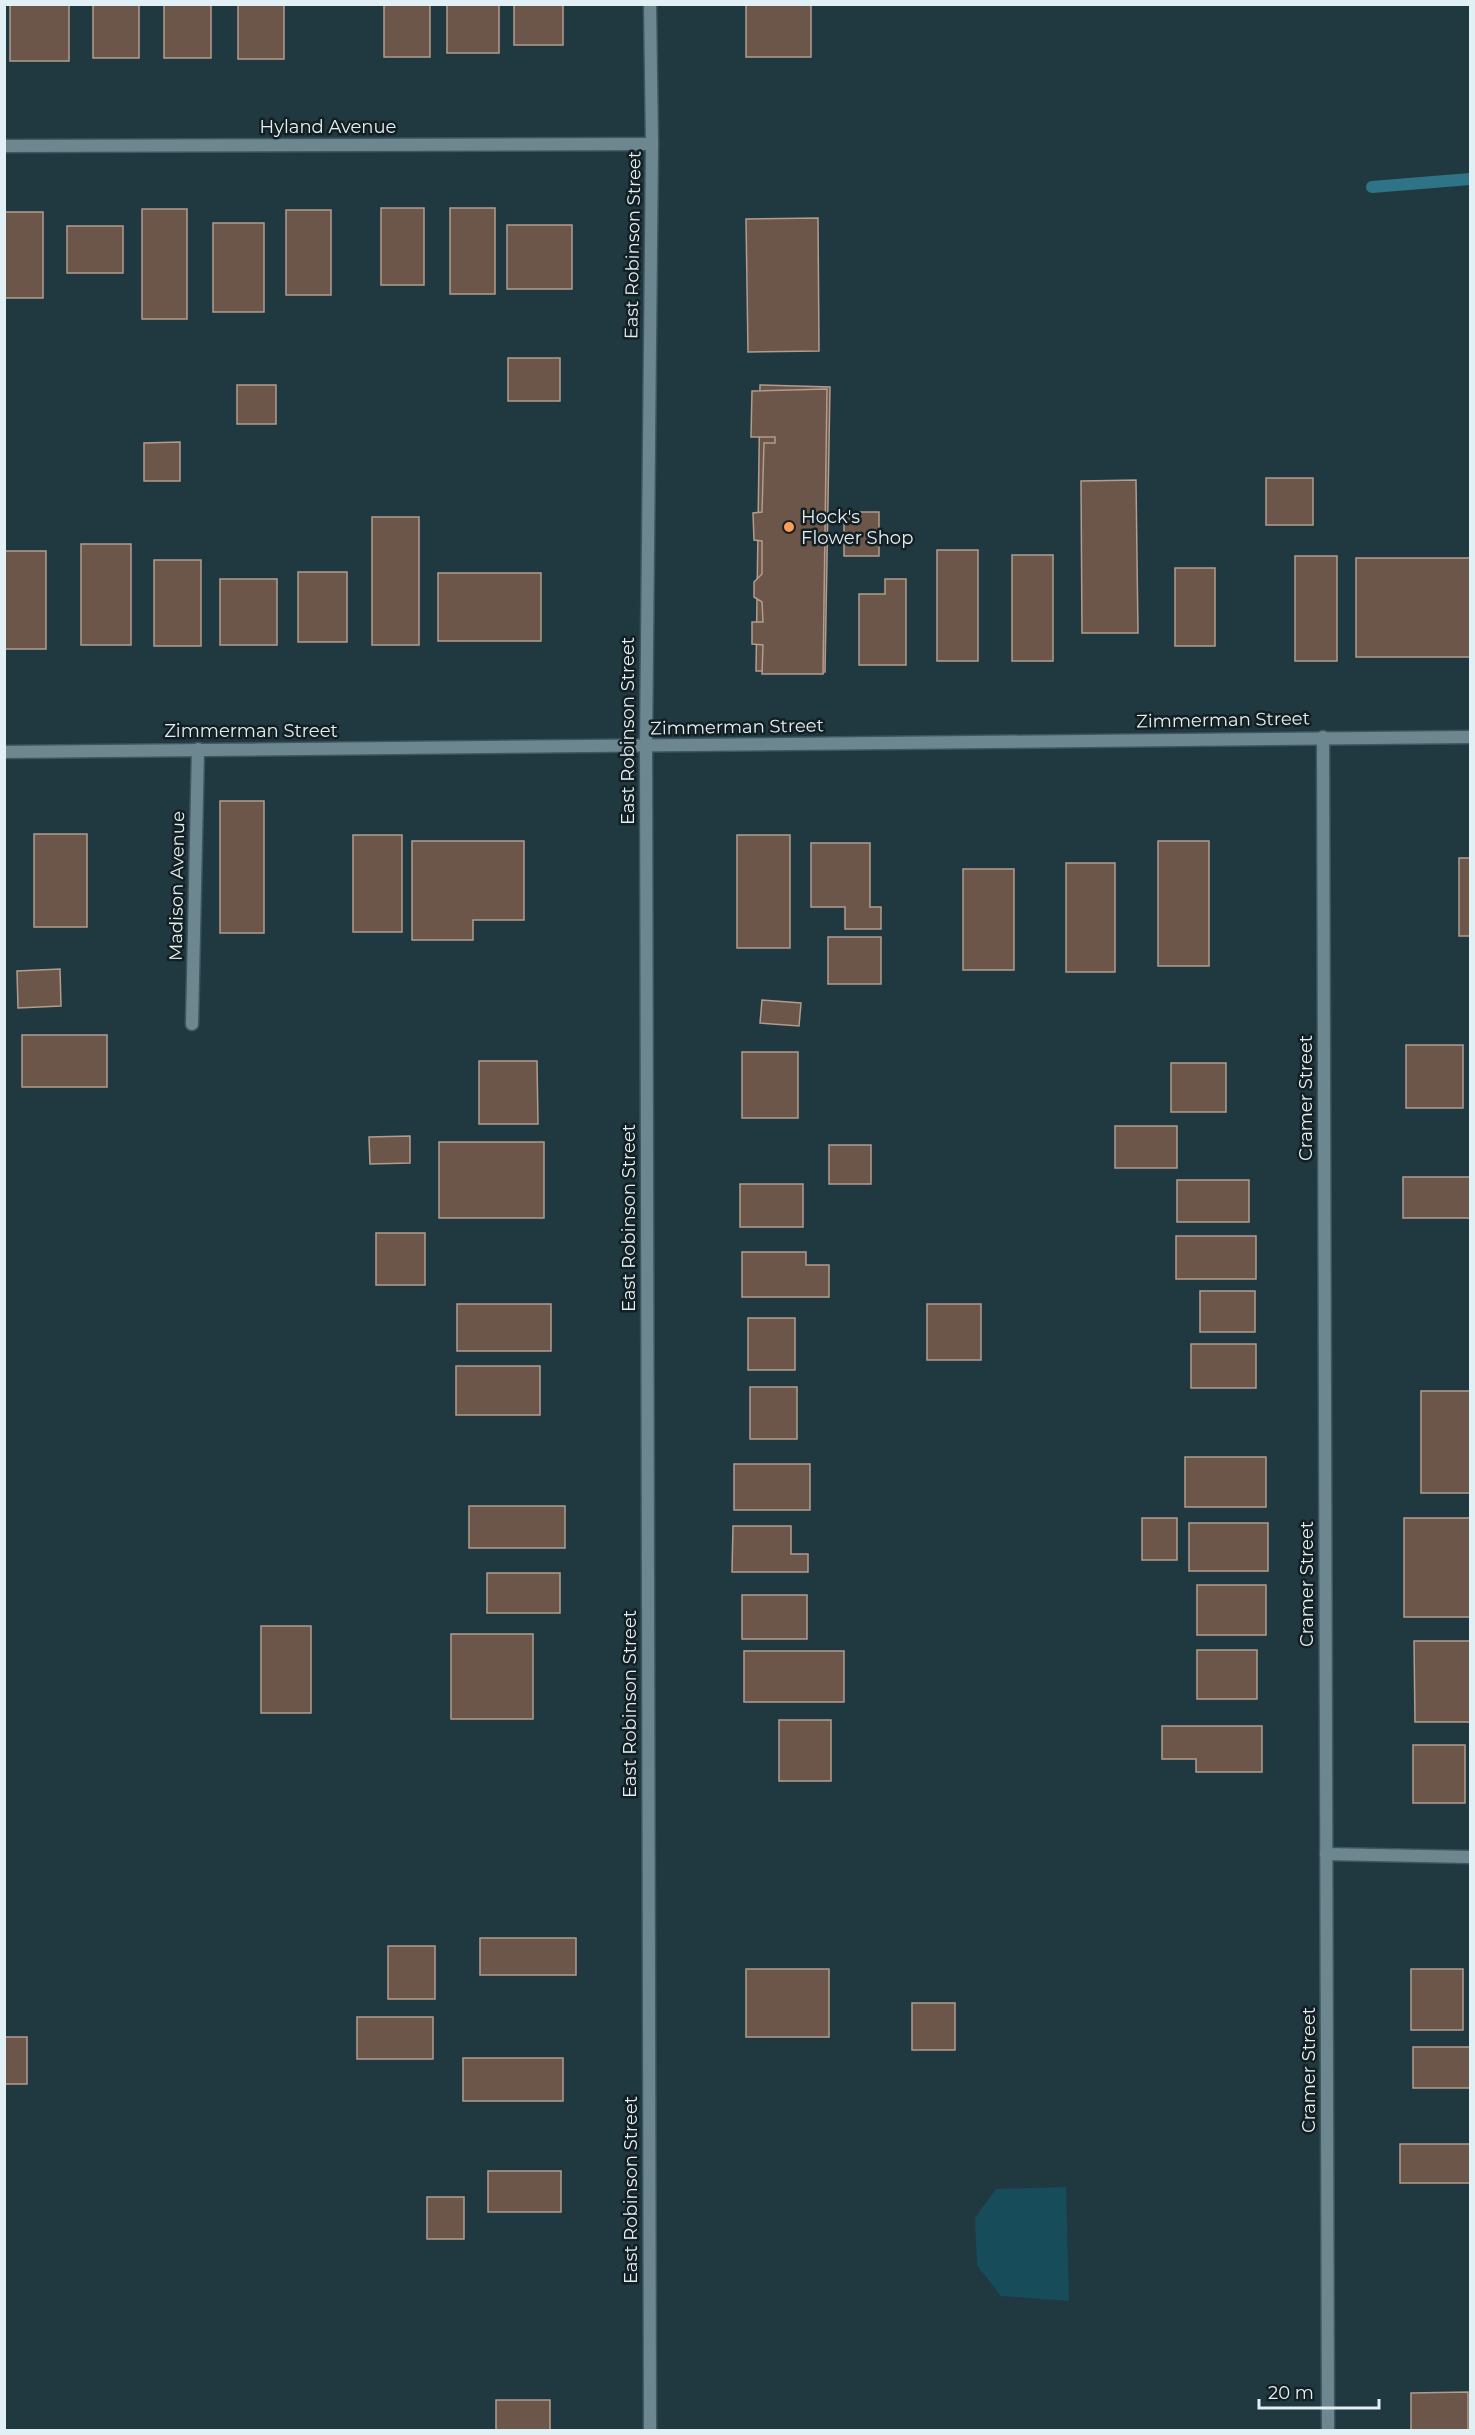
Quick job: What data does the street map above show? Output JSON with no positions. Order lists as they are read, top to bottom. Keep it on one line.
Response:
{"streets":{"street":["Hyland Avenue","East Robinson Street","Zimmerman Street","Madison Avenue","Cramer Street"]},"crossings":[["Hyland Avenue","East Robinson Street"],["East Robinson Street","Zimmerman Street"],["Zimmerman Street","Madison Avenue"],["Zimmerman Street","Cramer Street"]],"places":["Hock's Flower Shop"],"scale_bar":"20 m"}
